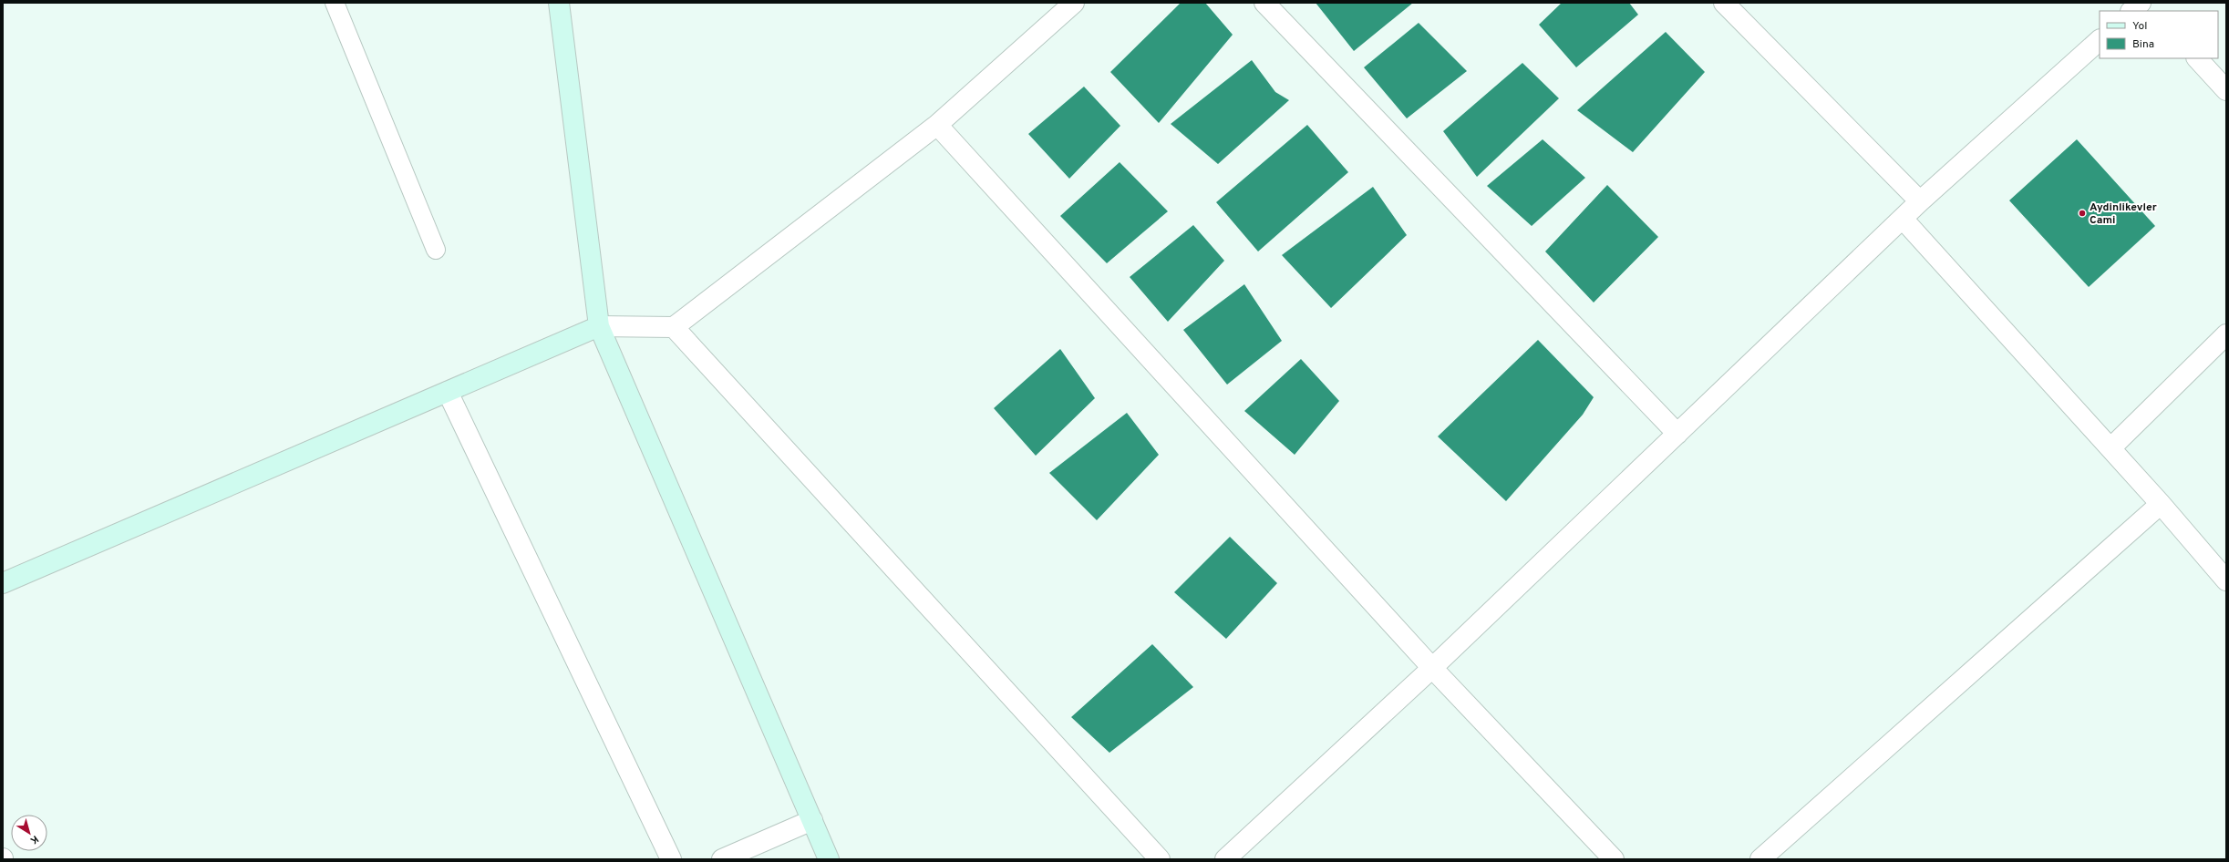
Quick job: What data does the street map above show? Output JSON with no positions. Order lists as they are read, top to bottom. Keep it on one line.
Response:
{"places":["Aydinlikevler Cami"],"legend":["Yol","Bina"],"north":"bottom right"}
